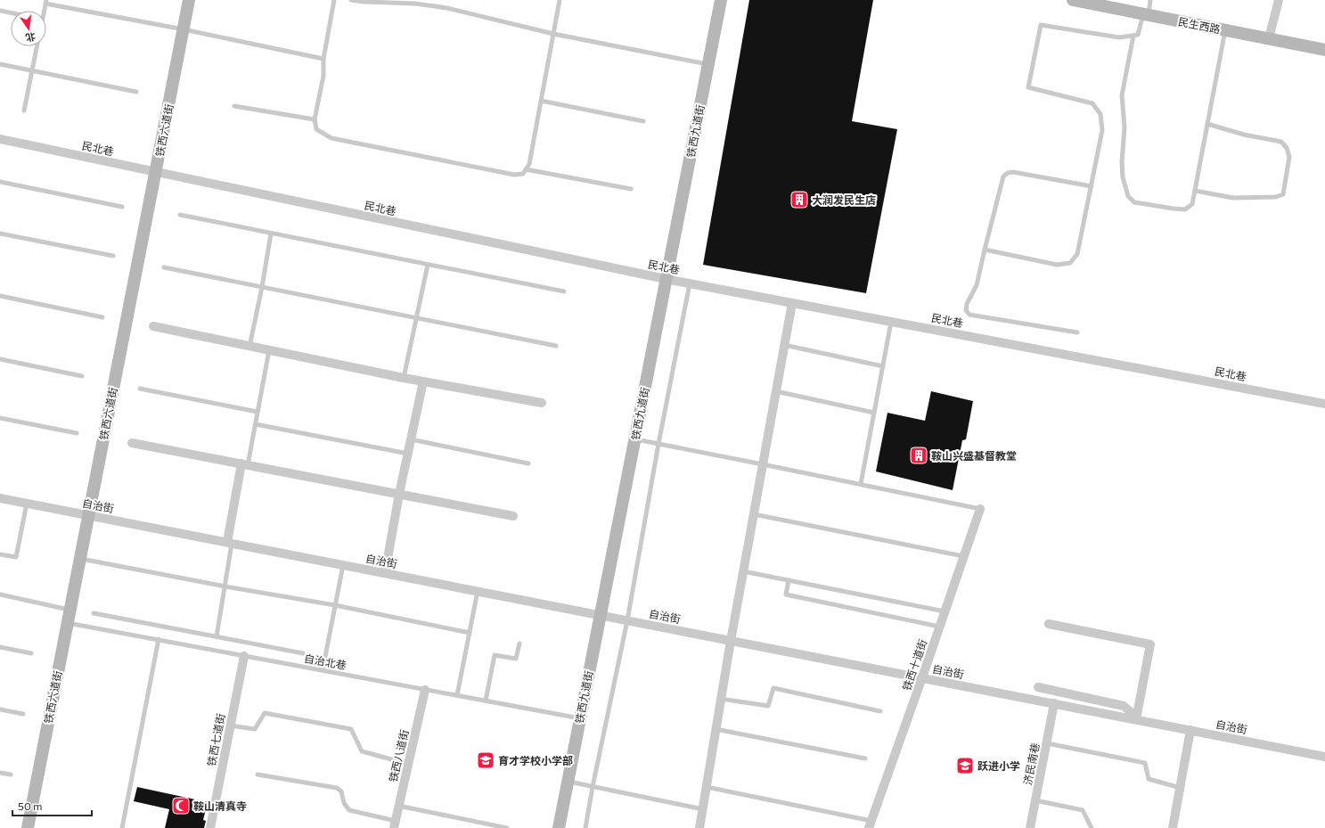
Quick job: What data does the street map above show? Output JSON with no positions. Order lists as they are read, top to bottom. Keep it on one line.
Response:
{"streets":{"main road":["民生西路","铁西六道街","铁西九道街"],"street":["民北巷","自治街","铁西十道街","铁西七道街","铁西八道街","济民南巷"],"lane":["自治北巷"]},"crossings":[["铁西六道街","民北巷"],["铁西六道街","自治街"],["铁西六道街","自治北巷"],["铁西九道街","民北巷"],["铁西九道街","自治街"],["铁西九道街","自治北巷"],["自治街","铁西十道街"],["自治街","济民南巷"],["自治北巷","铁西七道街"],["自治北巷","铁西八道街"]],"places":{"building":["大润发民生店","鞍山兴盛基督教堂"],"school or university":["育才学校小学部","跃进小学"],"mosque":["鞍山清真寺"]},"scale_bar":"50 m","north":"bottom"}
